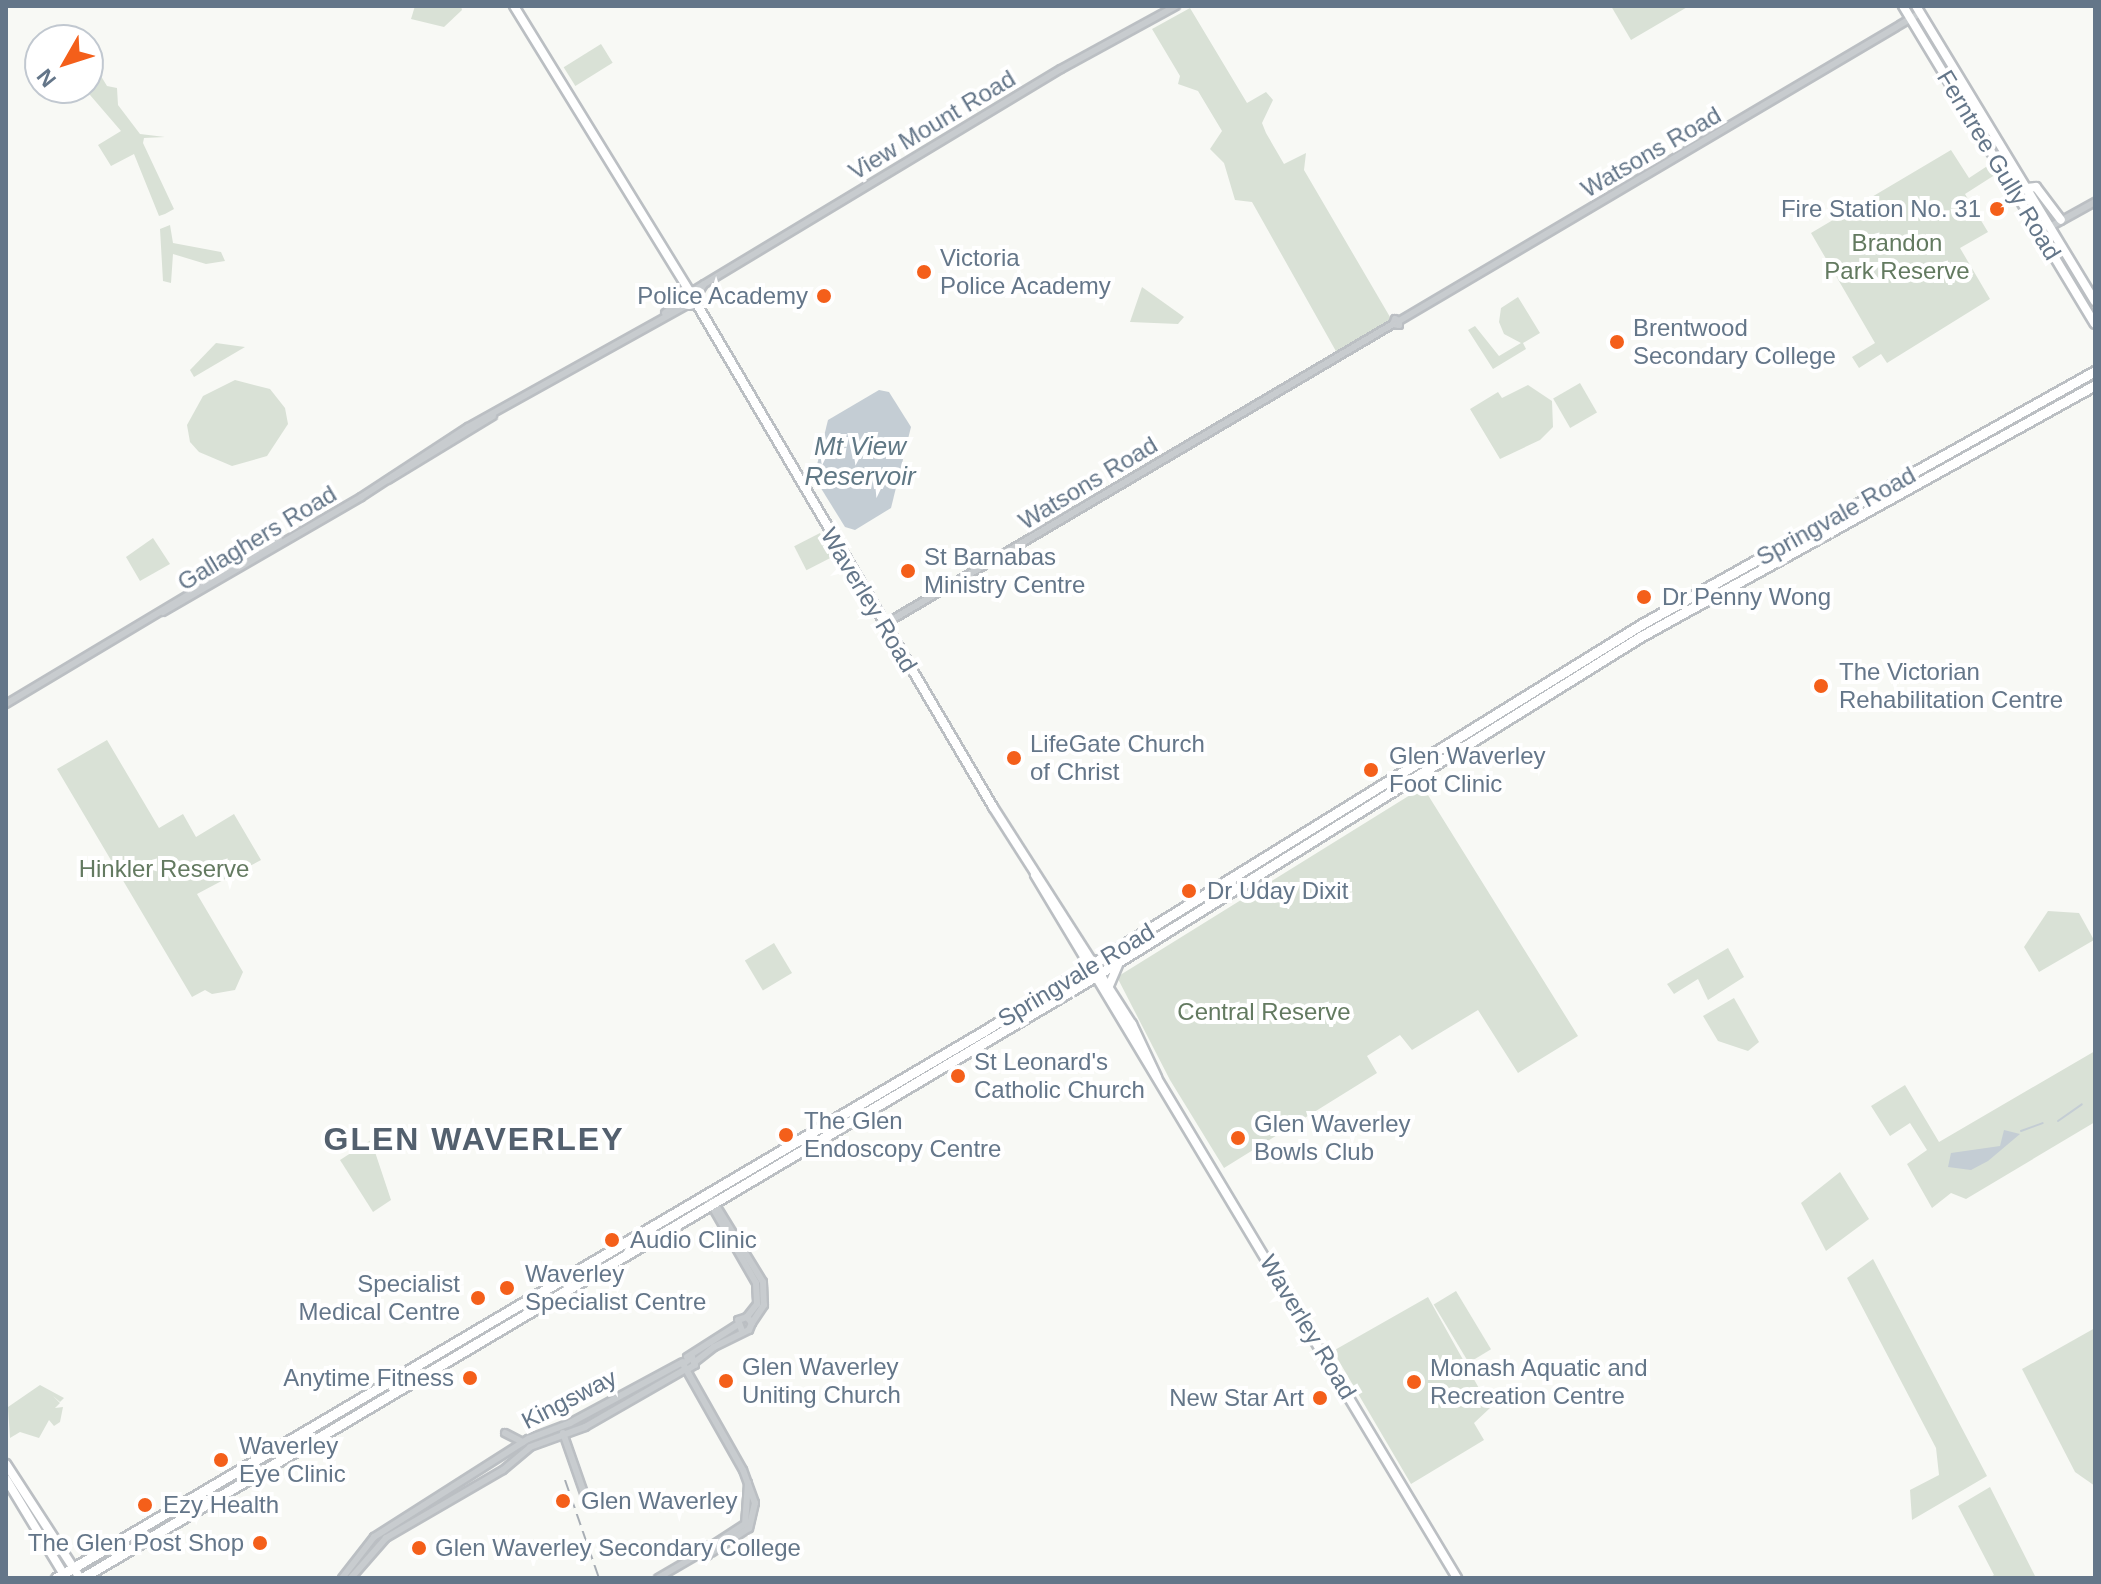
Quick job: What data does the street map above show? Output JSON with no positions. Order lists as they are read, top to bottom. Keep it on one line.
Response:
{"streets":{"highway":["Springvale Road"],"main road":["Ferntree Gully Road","Waverley Road"],"street":["View Mount Road","Watsons Road","Gallaghers Road","Kingsway"]},"crossings":[["View Mount Road","Gallaghers Road"],["View Mount Road","Waverley Road"],["Watsons Road","Ferntree Gully Road"],["Watsons Road","Waverley Road"],["Springvale Road","Waverley Road"],["Gallaghers Road","Waverley Road"]],"districts":["GLEN WAVERLEY"],"water":["Mt View Reservoir"],"parks":["Brandon Park Reserve","Hinkler Reserve","Central Reserve"],"places":["Fire Station No. 31","Victoria Police Academy","Police Academy","Brentwood Secondary College","St Barnabas Ministry Centre","Dr Penny Wong","The Victorian Rehabilitation Centre","LifeGate Church of Christ","Glen Waverley Foot Clinic","Dr Uday Dixit","St Leonard's Catholic Church","The Glen Endoscopy Centre","Glen Waverley Bowls Club","Audio Clinic","Waverley Specialist Centre","Specialist Medical Centre","Anytime Fitness","Glen Waverley Uniting Church","Monash Aquatic and Recreation Centre","New Star Art","Waverley Eye Clinic","Glen Waverley","Ezy Health","The Glen Post Shop","Glen Waverley Secondary College"],"north":"bottom left"}
